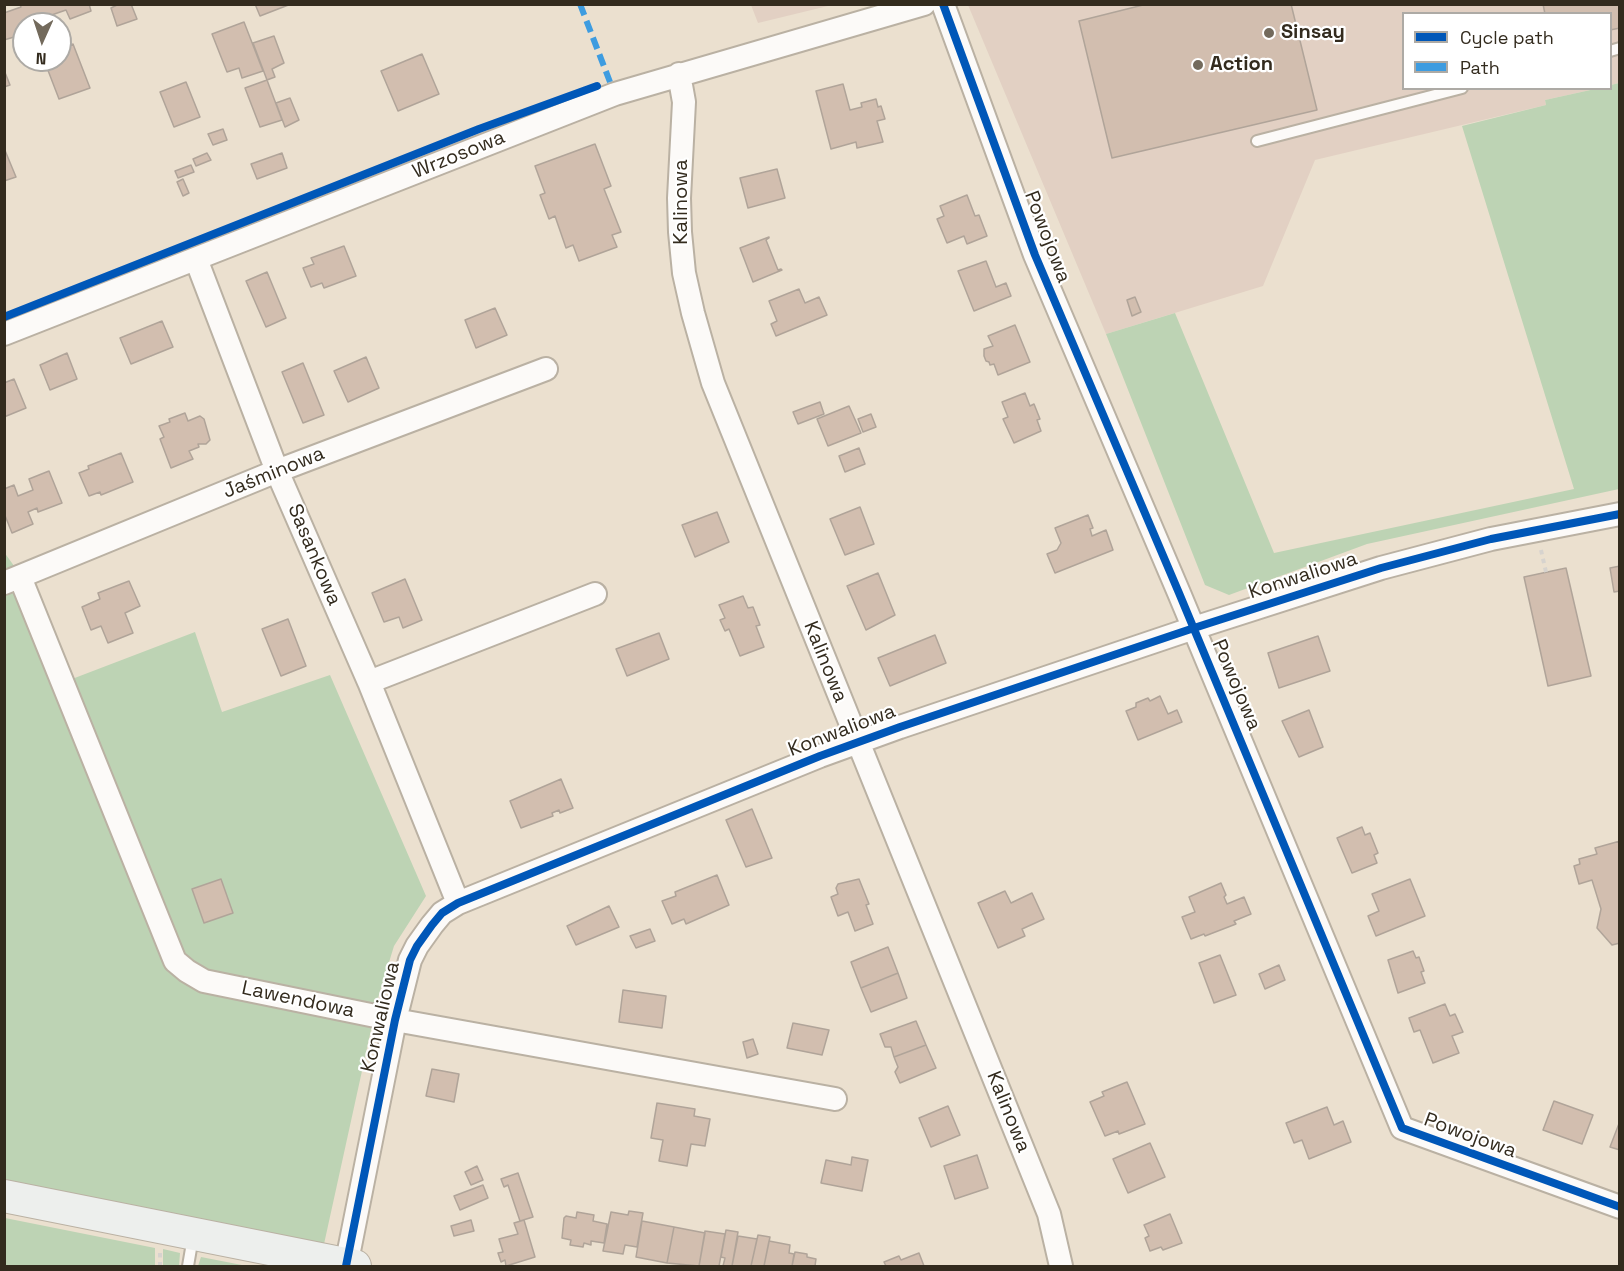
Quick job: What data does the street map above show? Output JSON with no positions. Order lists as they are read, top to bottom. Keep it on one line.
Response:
{"streets":{"street":["Wrzosowa","Kalinowa","Powojowa","Jaśminowa","Sasankowa","Konwaliowa","Lawendowa"]},"crossings":[["Wrzosowa","Kalinowa"],["Wrzosowa","Sasankowa"],["Kalinowa","Konwaliowa"],["Powojowa","Konwaliowa"],["Jaśminowa","Sasankowa"],["Jaśminowa","Lawendowa"],["Sasankowa","Konwaliowa"],["Konwaliowa","Lawendowa"]],"places":["Sinsay","Action"],"legend":["Cycle path","Path"],"north":"bottom"}
